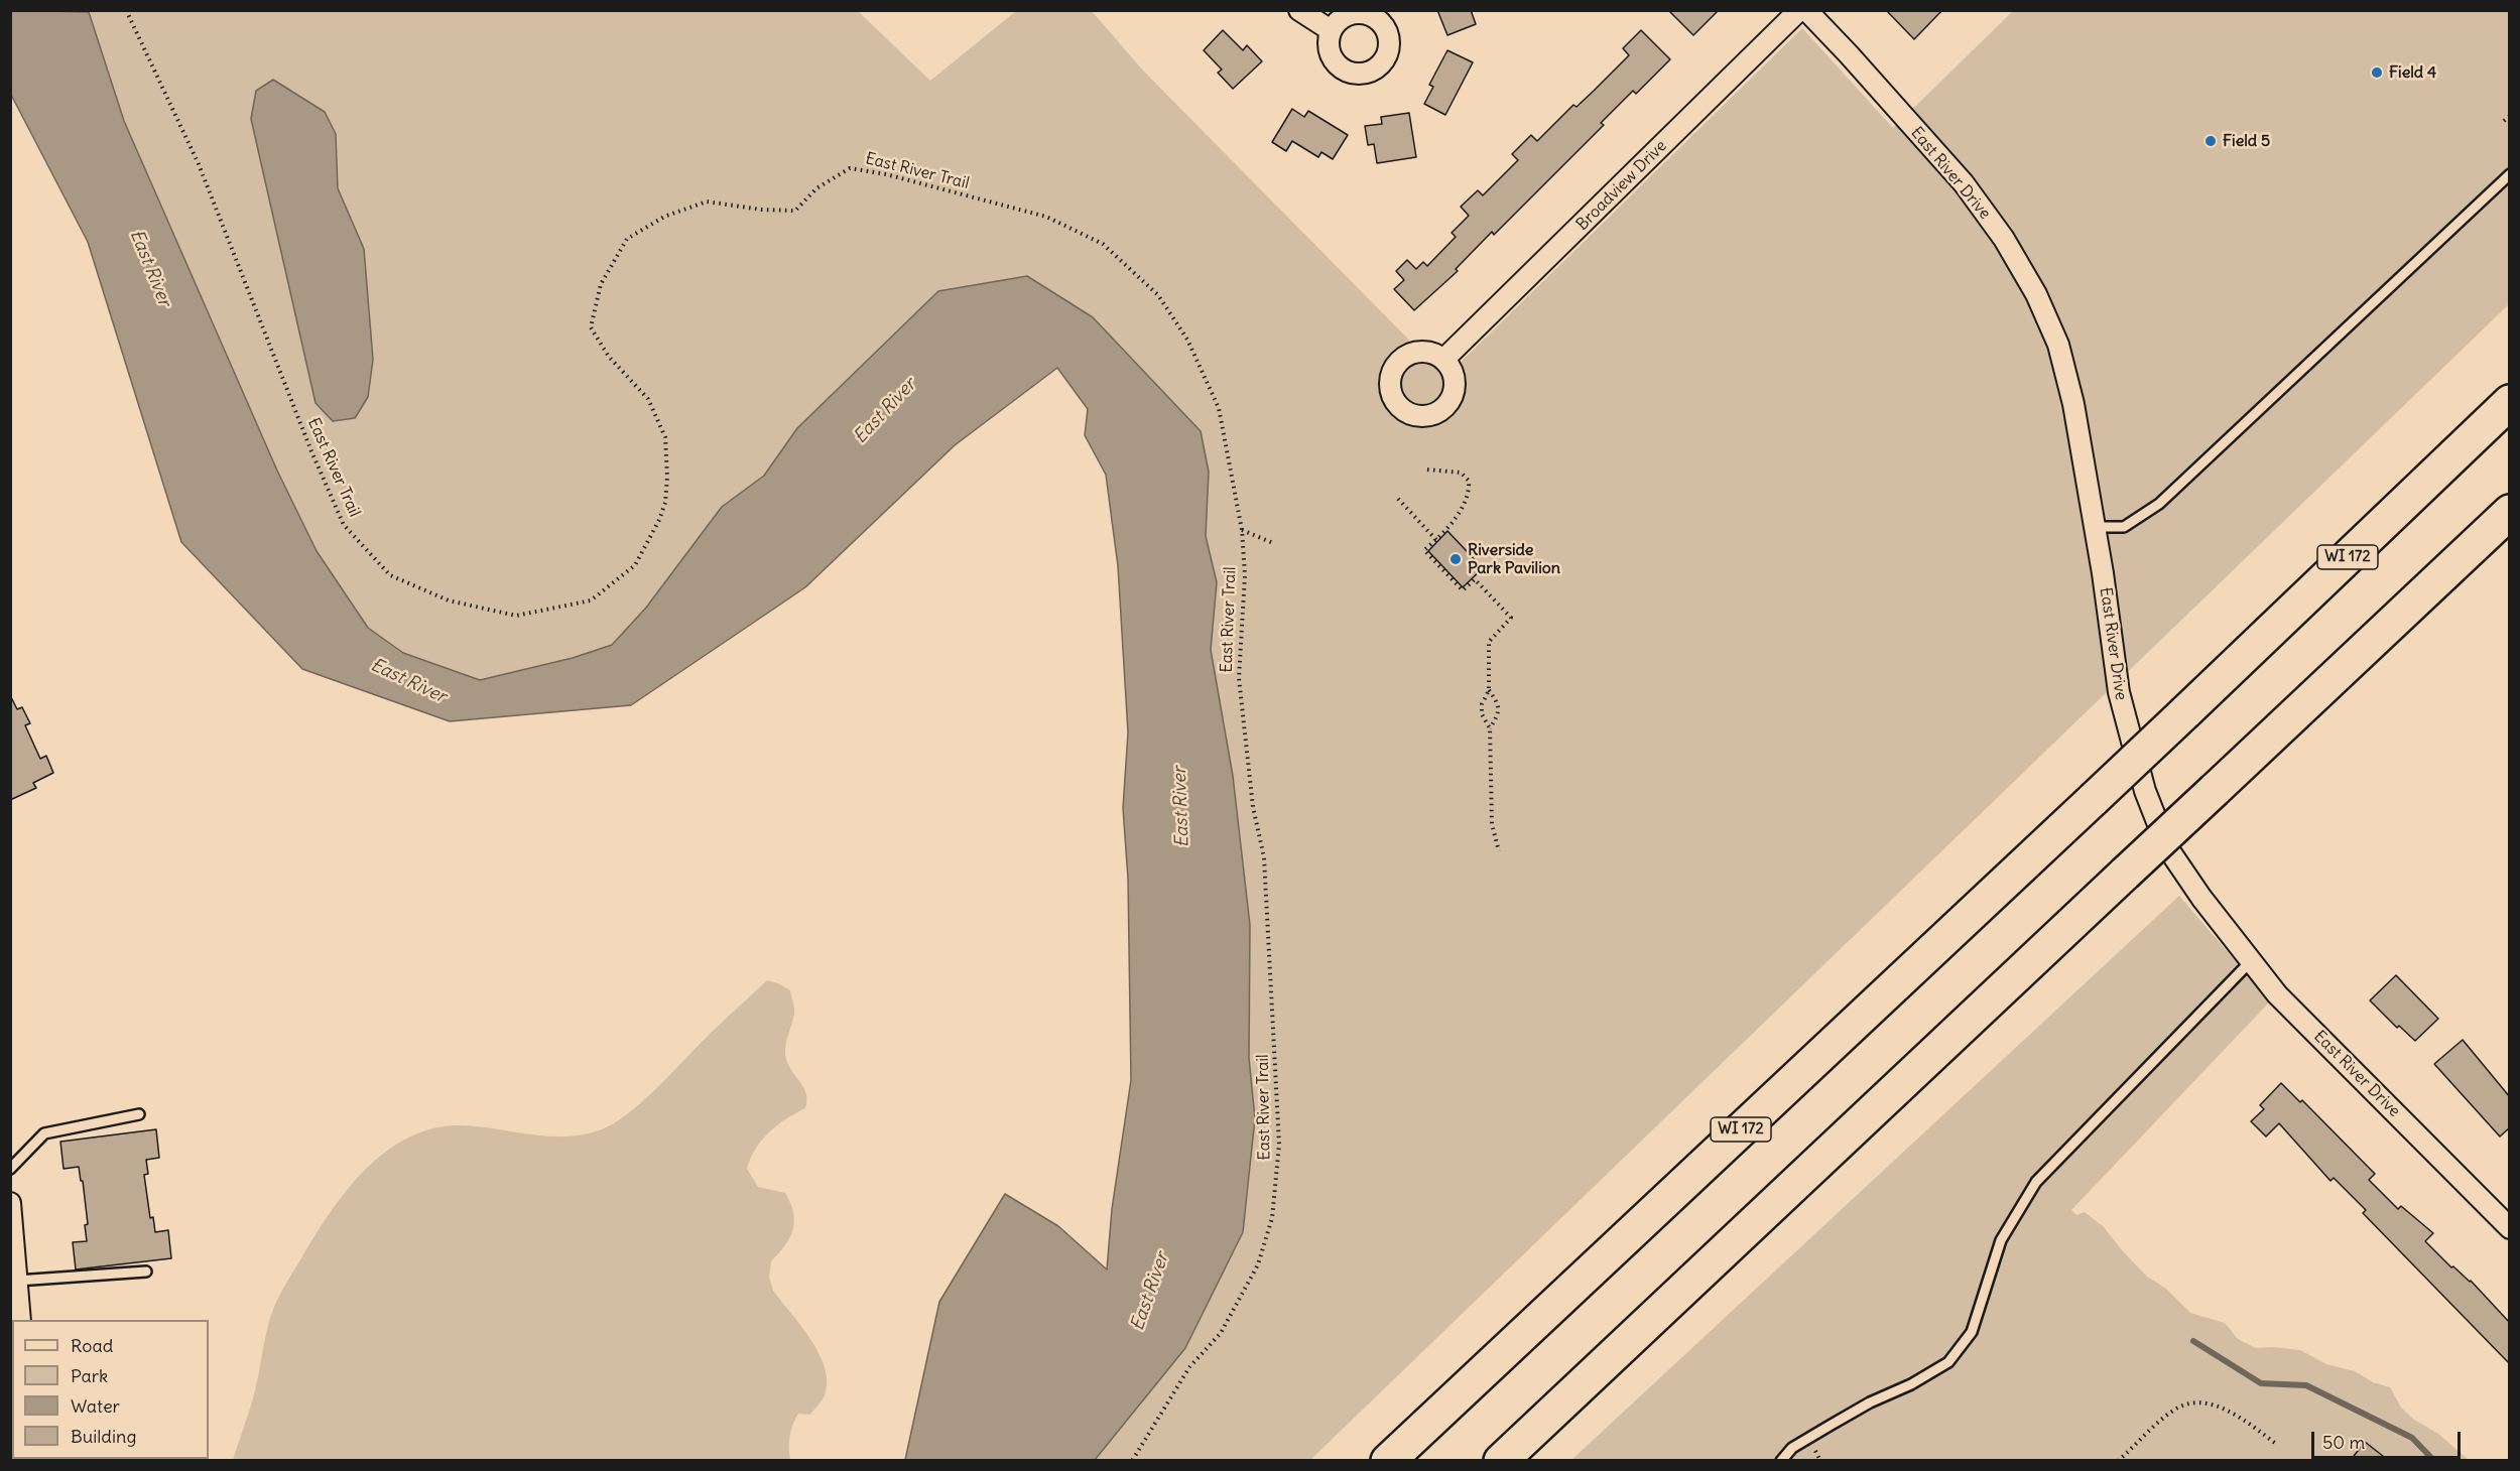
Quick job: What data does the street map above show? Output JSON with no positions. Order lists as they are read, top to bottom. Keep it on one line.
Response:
{"streets":{"highway":["WI 172"],"street":["East River Drive","Broadview Drive"],"path":["East River Trail"]},"water":["East River"],"places":["Field 4","Field 5","Riverside Park Pavilion"],"legend":["Road","Park","Water","Building"],"scale_bar":"50 m"}
